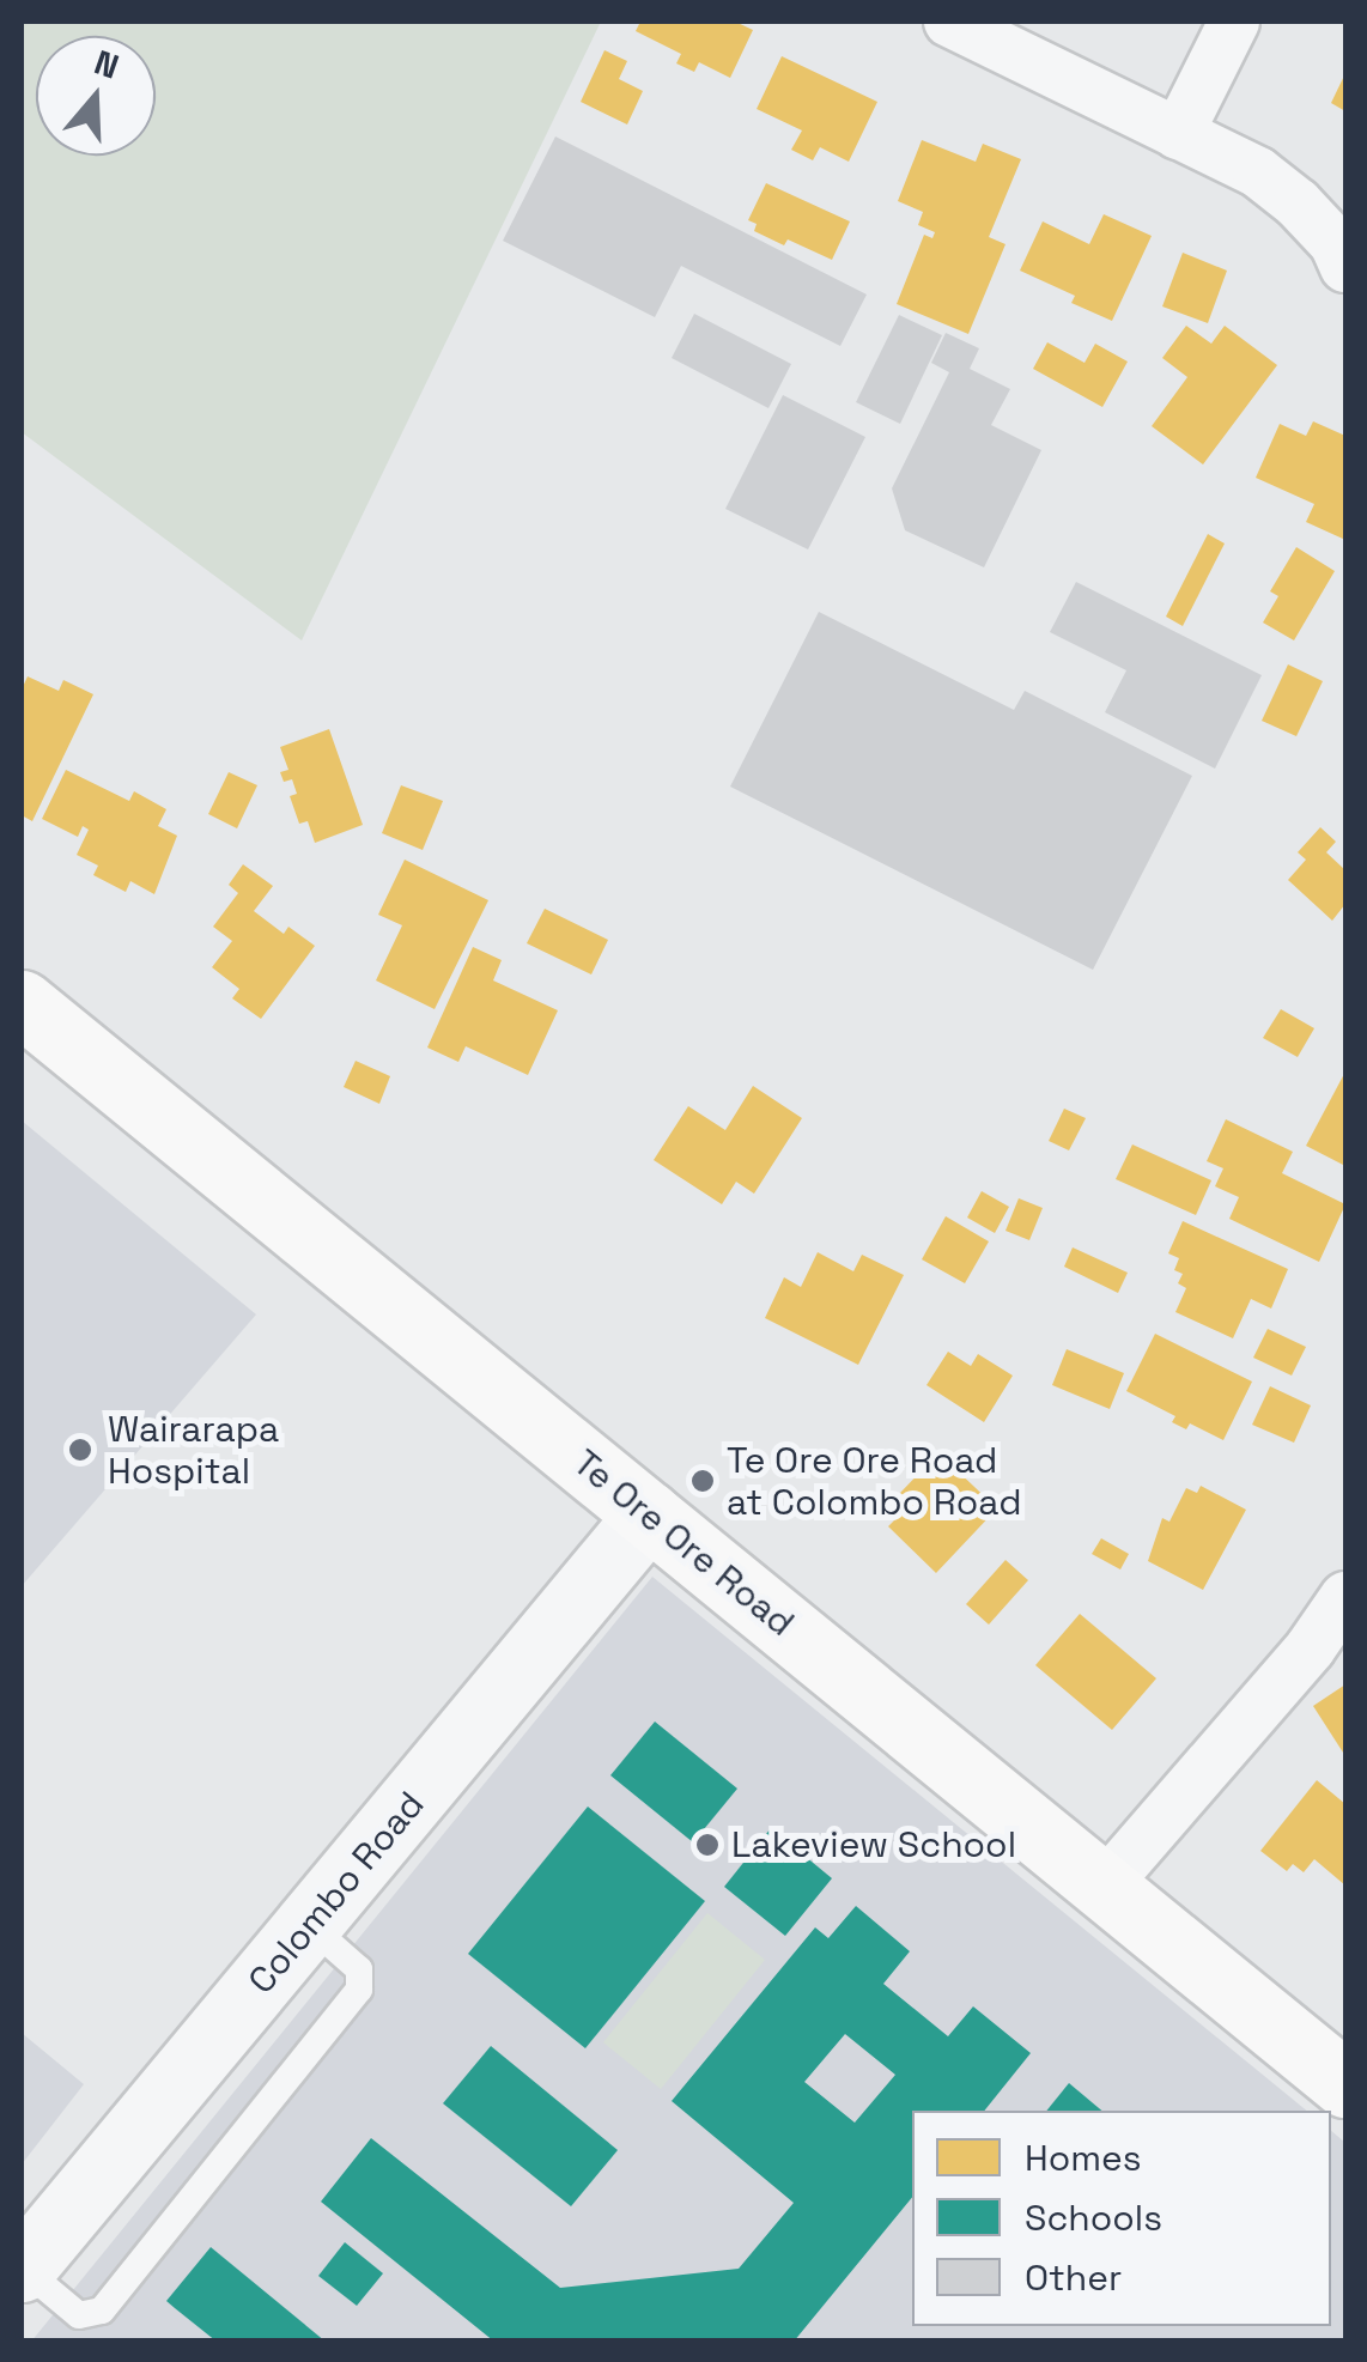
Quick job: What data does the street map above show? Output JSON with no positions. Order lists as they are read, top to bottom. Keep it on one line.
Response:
{"streets":{"main road":["Te Ore Ore Road"],"street":["Colombo Road"]},"crossings":[["Te Ore Ore Road","Colombo Road"]],"places":["Wairarapa Hospital","Te Ore Ore Road at Colombo Road","Lakeview School"],"legend":["Homes","Schools","Other"],"north":"top"}
